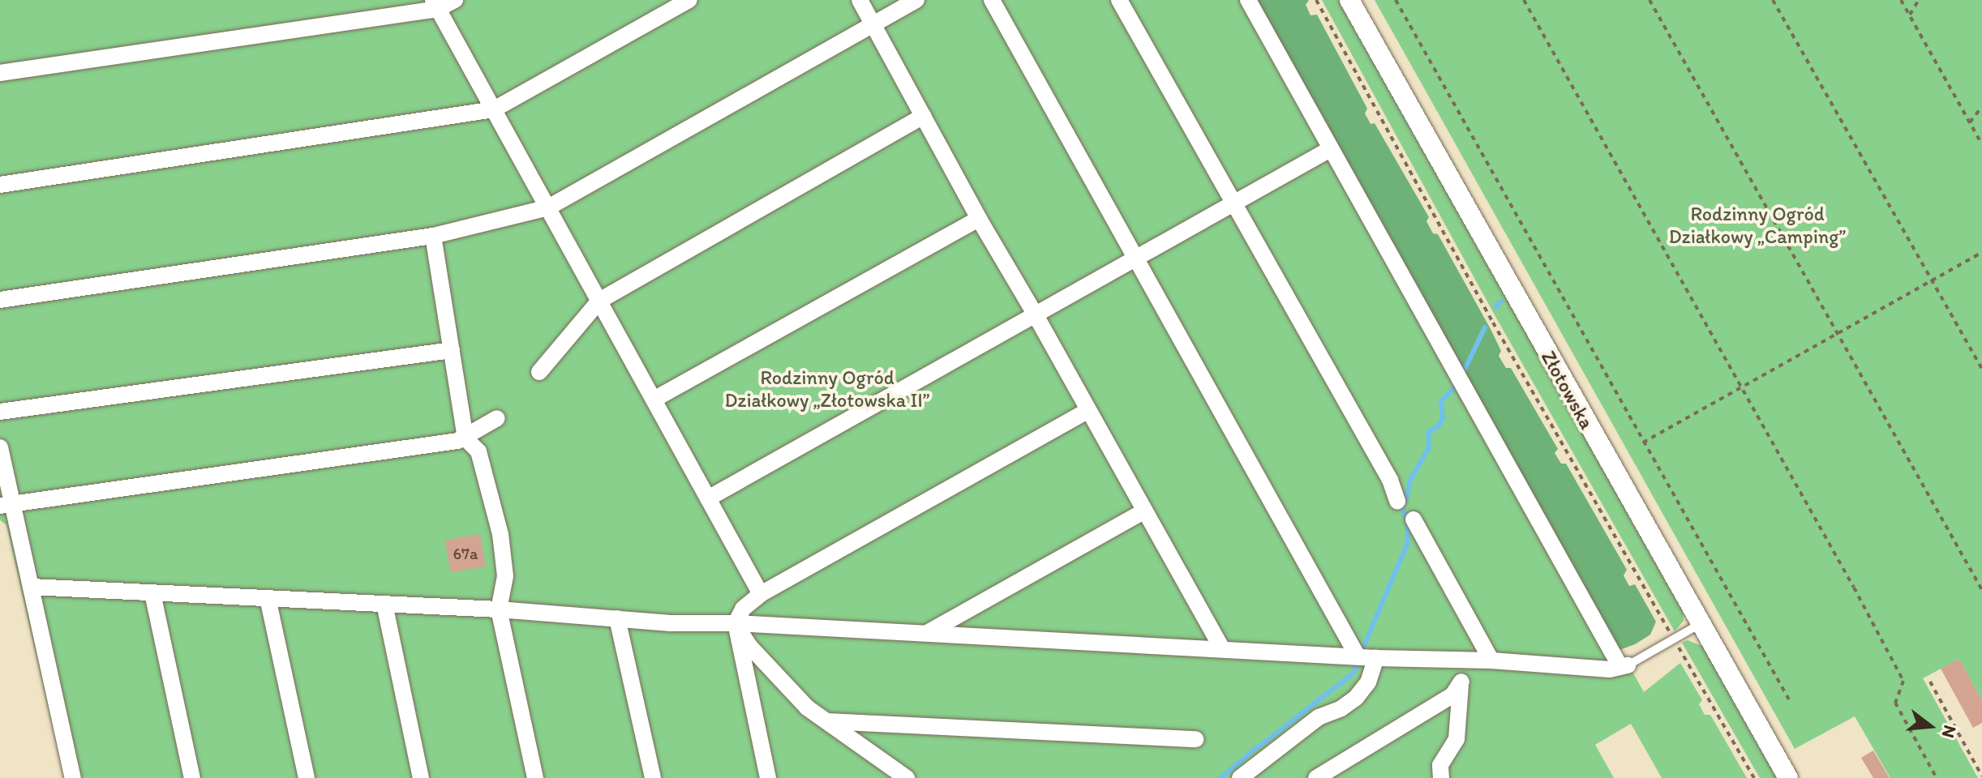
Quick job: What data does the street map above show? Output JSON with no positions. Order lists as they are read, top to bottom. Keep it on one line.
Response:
{"streets":{"street":["Złotowska"]},"parks":["Rodzinny Ogród Działkowy „Camping”","Rodzinny Ogród Działkowy „Złotowska II”"],"house_numbers":["67a"],"north":"right"}
